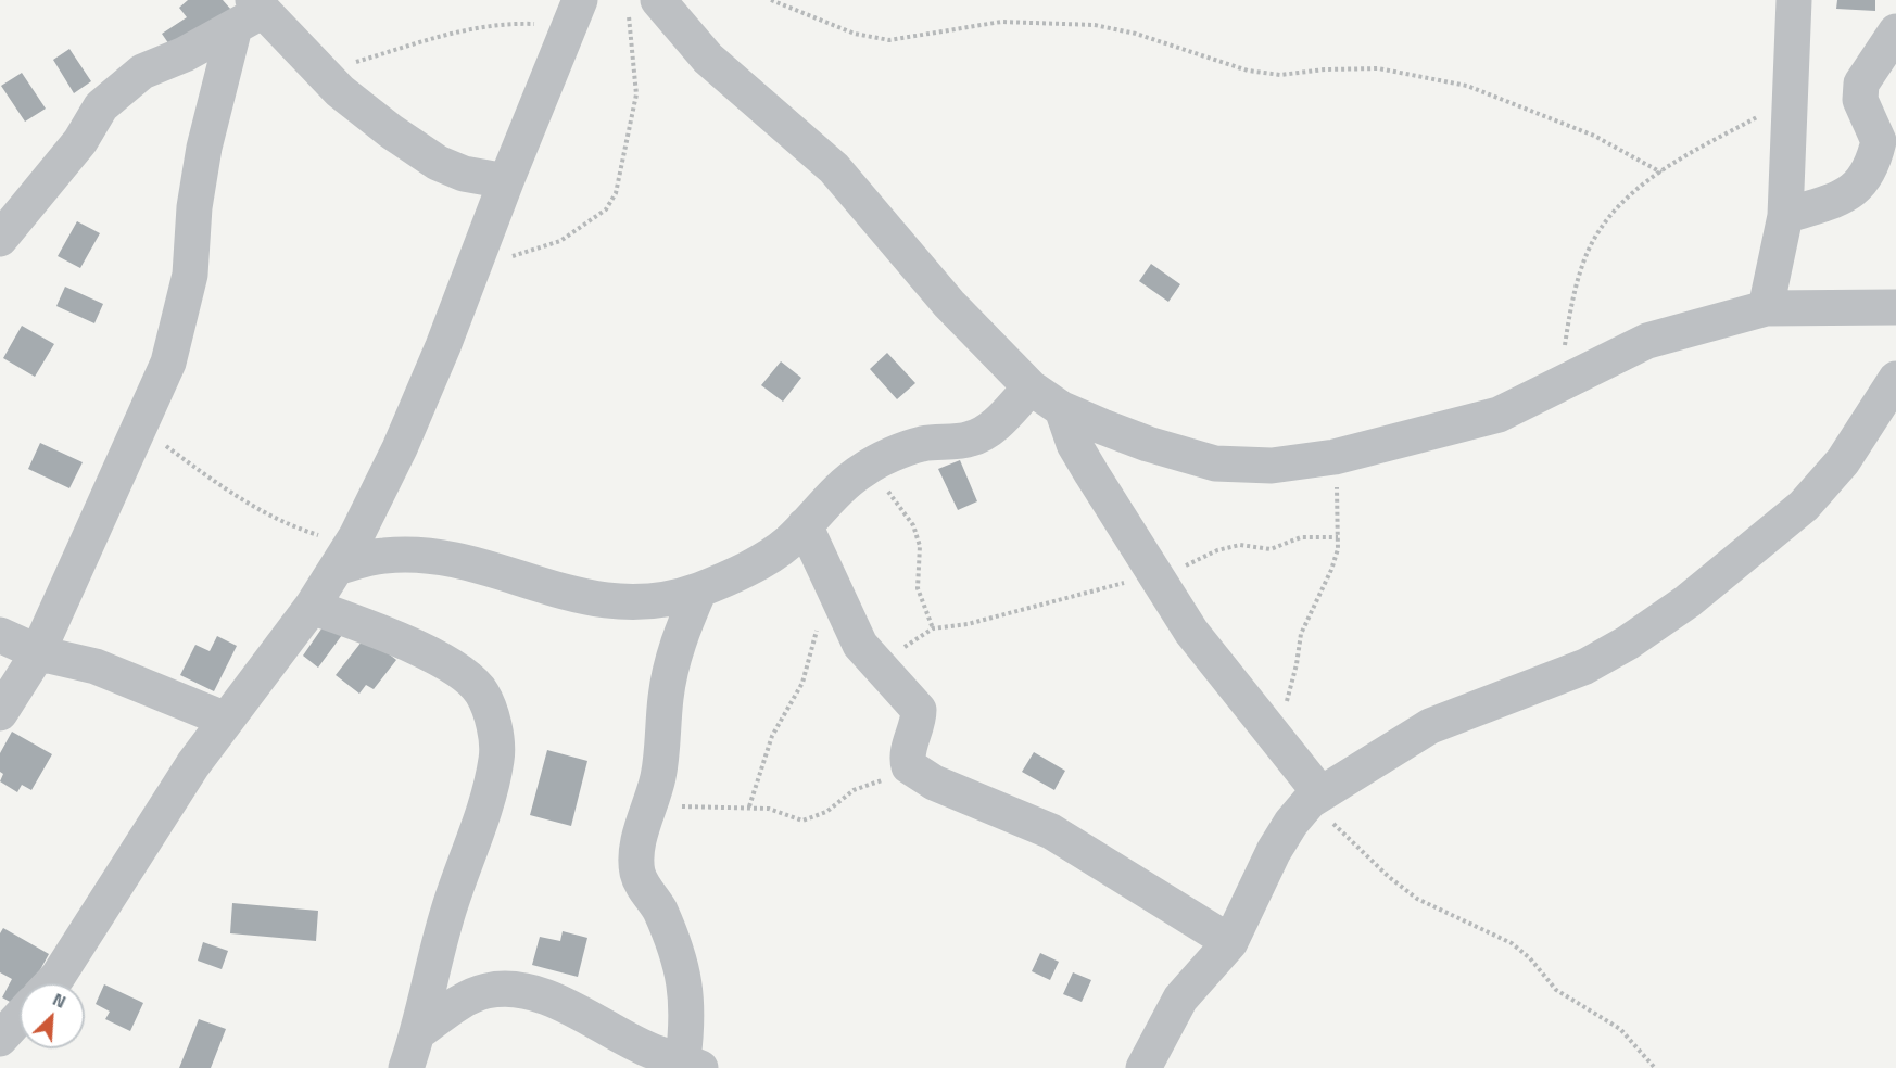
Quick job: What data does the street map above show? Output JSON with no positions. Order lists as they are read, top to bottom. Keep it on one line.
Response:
{"north":"top right"}
